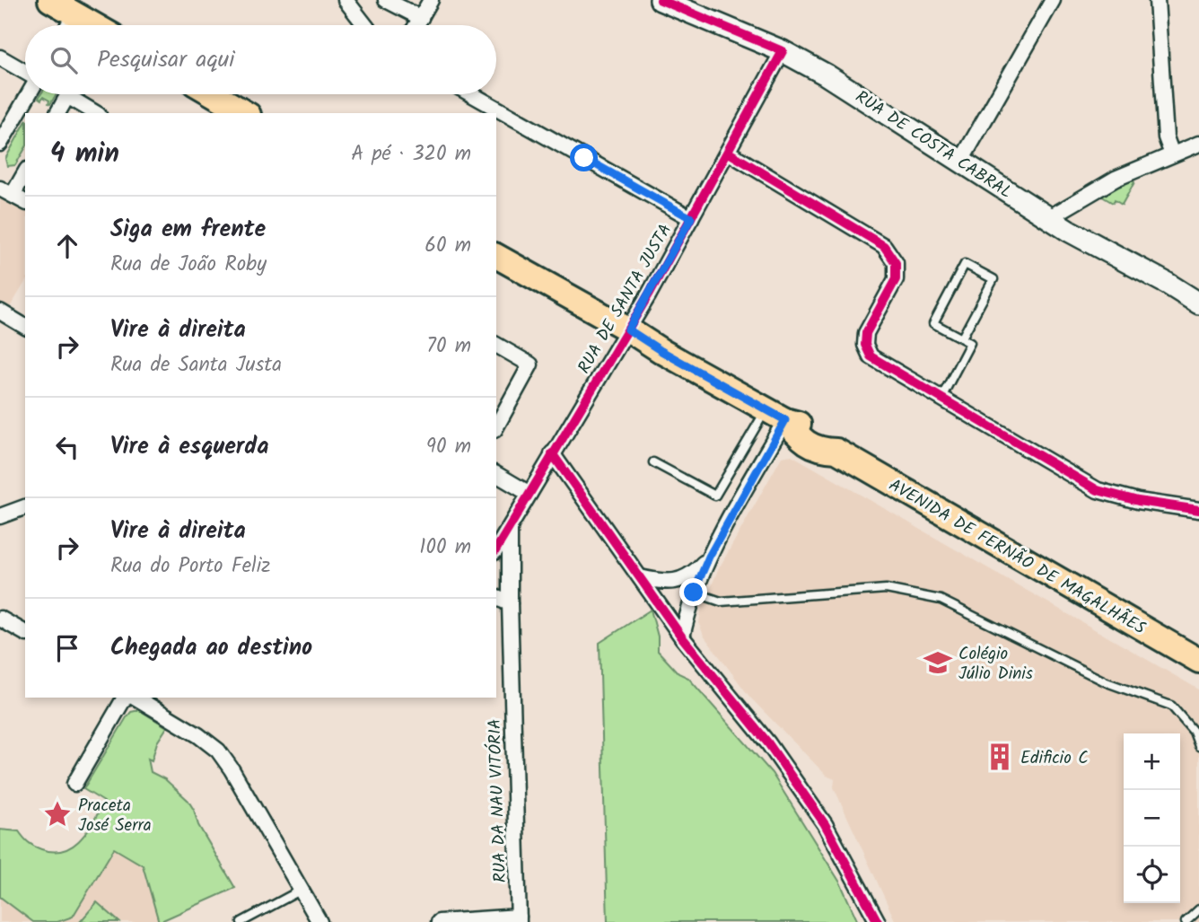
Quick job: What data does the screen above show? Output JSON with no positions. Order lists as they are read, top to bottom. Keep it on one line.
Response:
{"streets":{"main road":["RUA DE COSTA CABRAL","AVENIDA DE FERNÃO DE MAGALHÃES"],"street":["RUA DE SANTA JUSTA","RUA DA NAU VITÓRIA"]},"crossings":[["RUA DE COSTA CABRAL","RUA DE SANTA JUSTA"],["RUA DE SANTA JUSTA","AVENIDA DE FERNÃO DE MAGALHÃES"],["RUA DE SANTA JUSTA","RUA DA NAU VITÓRIA"]],"places":{"school or university":["Colégio Júlio Dinis"],"building":["Edificio C"],"place":["Praceta José Serra"]},"page":{"search":"Pesquisar aqui","heading":["4 min","A pé · 320 m"],"list":[["Siga em frente","Rua de João Roby","60 m"],["Vire à direita","Rua de Santa Justa","70 m"],["Vire à esquerda","90 m"],["Vire à direita","Rua do Porto Feliz","100 m"],"Chegada ao destino"],"map_buttons":["+","−"]}}
